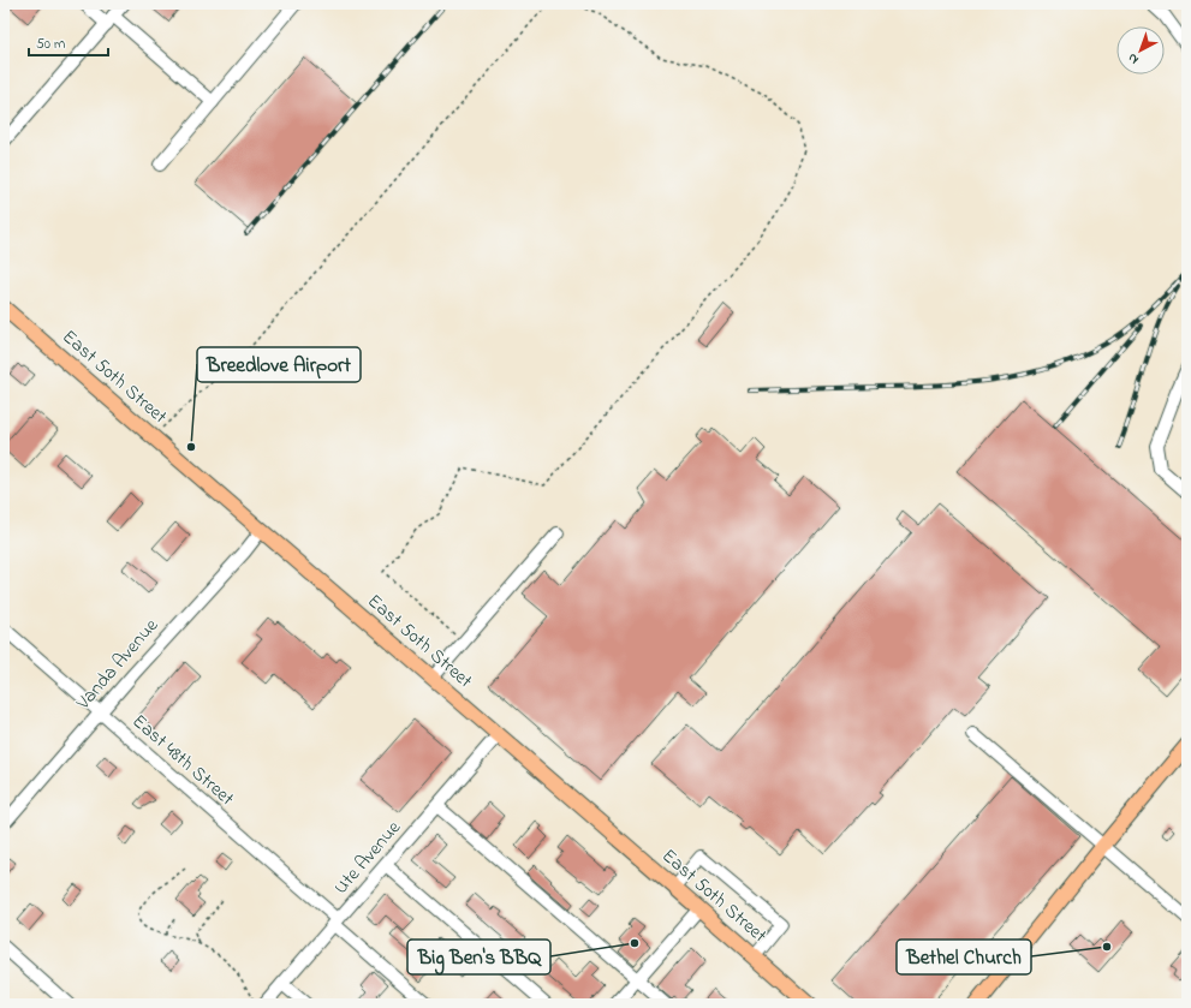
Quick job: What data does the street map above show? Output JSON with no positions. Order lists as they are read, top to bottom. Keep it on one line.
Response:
{"streets":{"main road":["East 50th Street"],"street":["Vanda Avenue","East 48th Street","Ute Avenue"]},"crossings":[["East 50th Street","Vanda Avenue"],["East 50th Street","Ute Avenue"],["Vanda Avenue","East 48th Street"],["East 48th Street","Ute Avenue"]],"places":["Breedlove Airport","Big Ben's BBQ","Bethel Church"],"scale_bar":"50 m","north":"bottom left"}
